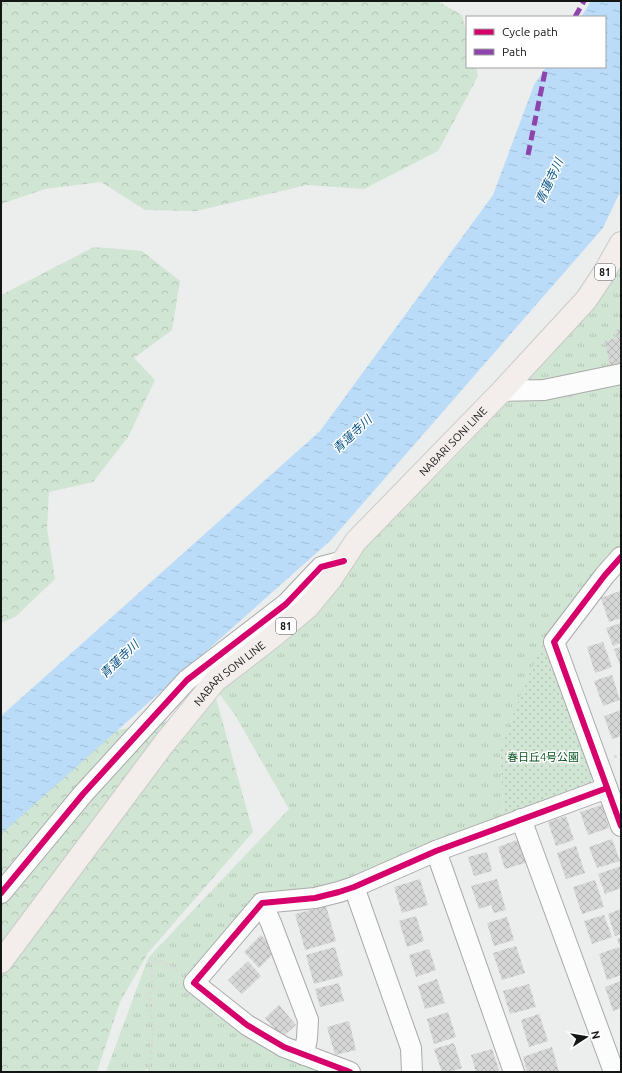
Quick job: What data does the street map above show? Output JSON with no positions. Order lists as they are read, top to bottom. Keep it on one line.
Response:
{"streets":{"main road":["81","NABARI SONI LINE"]},"water":["青蓮寺川"],"parks":["春日丘4号公園"],"legend":["Cycle path","Path"],"north":"right"}
